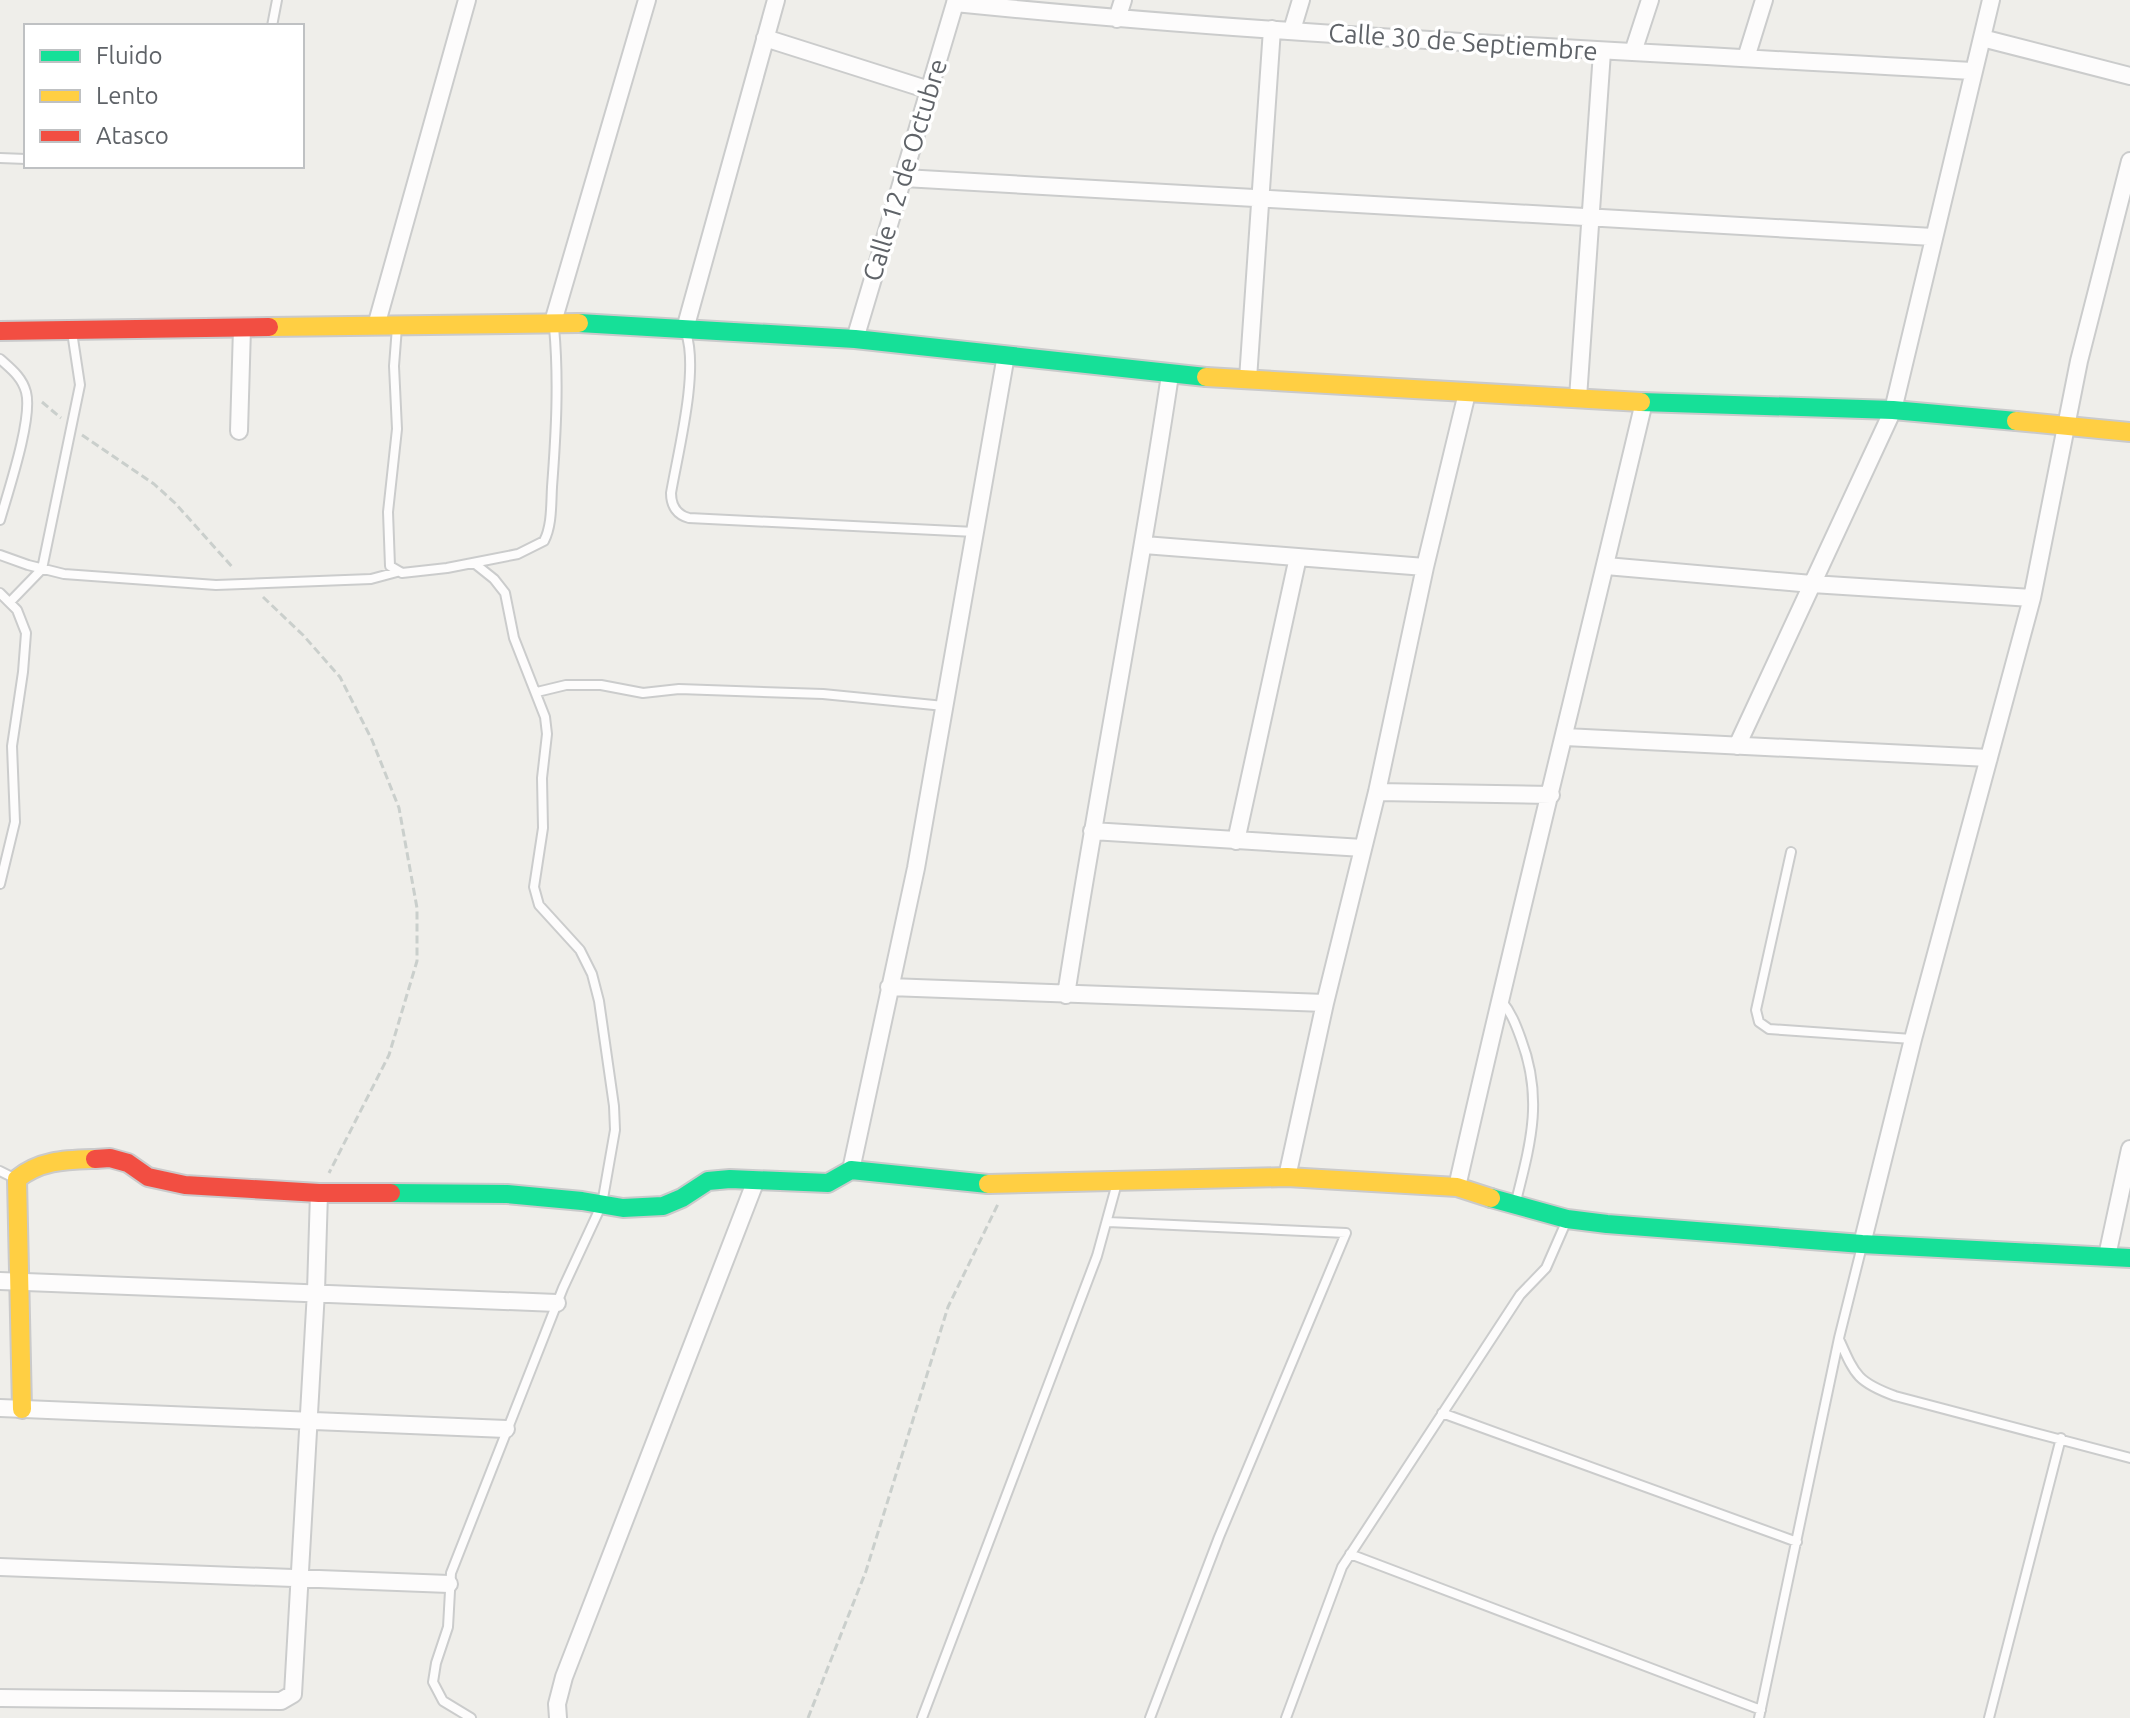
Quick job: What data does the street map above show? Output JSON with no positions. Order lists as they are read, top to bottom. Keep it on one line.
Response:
{"streets":{"street":["Calle 30 de Septiembre","Calle 12 de Octubre"]},"crossings":[["Calle 30 de Septiembre","Calle 12 de Octubre"]],"legend":["Fluido","Lento","Atasco"]}
